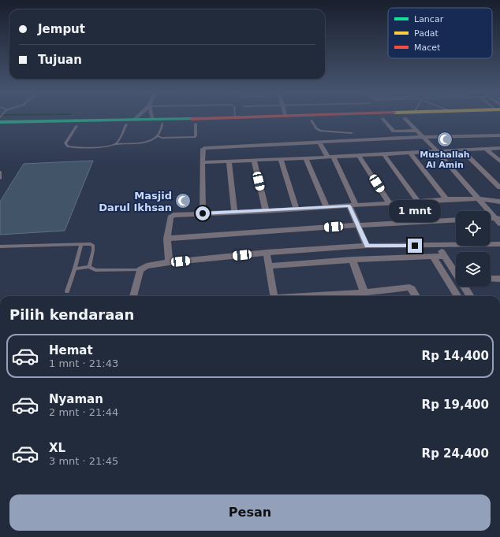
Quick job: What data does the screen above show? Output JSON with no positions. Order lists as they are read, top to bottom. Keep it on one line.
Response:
{"places":{"mosque":["Mushallah Al Amin","Masjid Darul Ikhsan"]},"legend":["Lancar","Padat","Macet"],"page":{"banner":["Jemput","Tujuan"],"bubble":"1 mnt","heading":"Pilih kendaraan","list":[{"name":"Hemat","note":"1 mnt · 21:43","value":"Rp 14,400"},{"name":"Nyaman","note":"2 mnt · 21:44","value":"Rp 19,400"},{"name":"XL","note":"3 mnt · 21:45","value":"Rp 24,400"}],"buttons":"Pesan"}}
